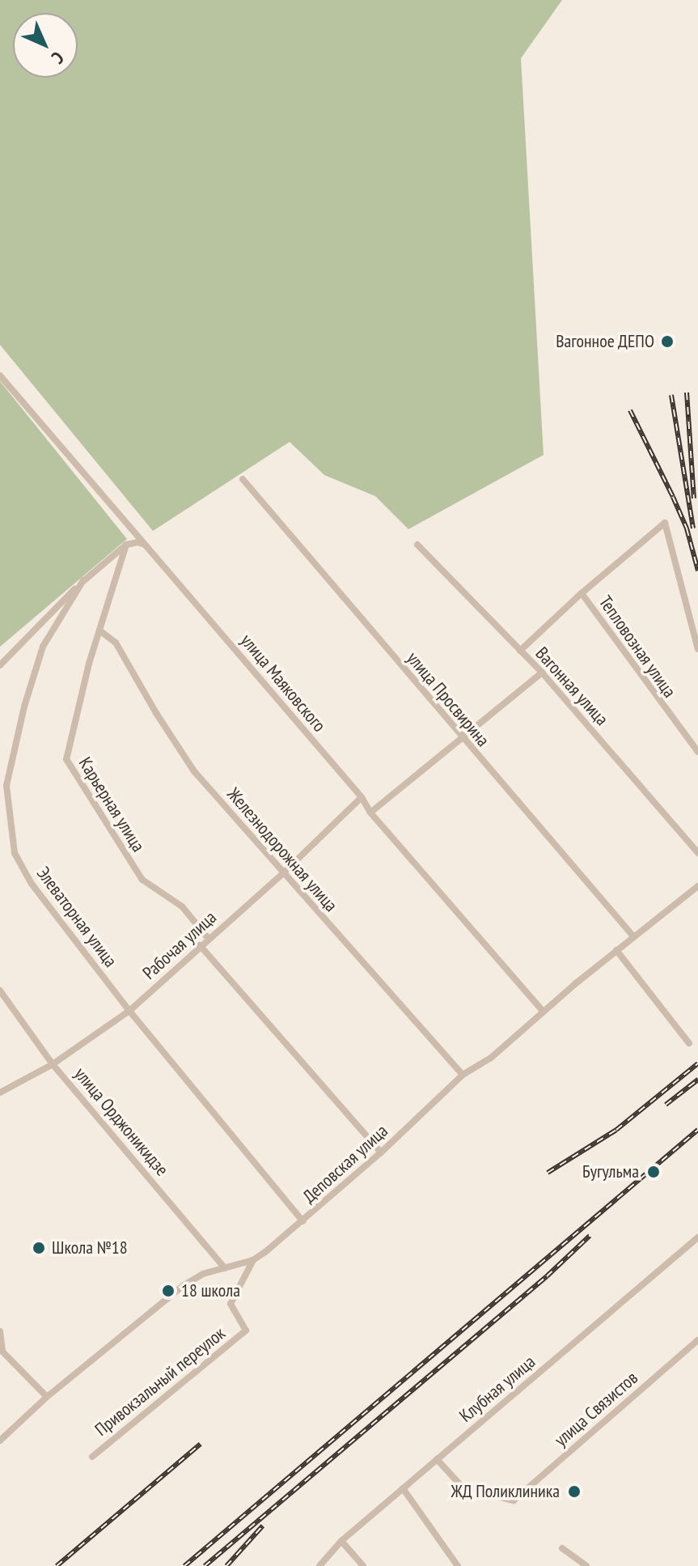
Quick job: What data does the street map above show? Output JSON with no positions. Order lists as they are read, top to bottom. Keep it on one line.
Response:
{"streets":{"street":["Тепловозная улица","улица Маяковского","Вагонная улица","улица Просвирина","Карьерная улица","Железнодорожная улица","Элеваторная улица","Рабочая улица","улица Орджоникидзе","Деповская улица","Привокзальный переулок","Клубная улица","улица Связистов"]},"crossings":[["Тепловозная улица","Вагонная улица"],["улица Маяковского","Рабочая улица"],["улица Маяковского","Деповская улица"],["улица Просвирина","Деповская улица"],["Карьерная улица","Железнодорожная улица"],["Карьерная улица","Рабочая улица"],["Железнодорожная улица","Рабочая улица"],["Железнодорожная улица","Деповская улица"],["Элеваторная улица","Рабочая улица"],["Элеваторная улица","Деповская улица"],["Рабочая улица","улица Орджоникидзе"],["улица Орджоникидзе","Деповская улица"],["Деповская улица","Привокзальный переулок"],["Клубная улица","улица Связистов"]],"places":["Вагонное ДЕПО","Бугульма","Школа №18","18 школа","ЖД Поликлиника"],"north":"bottom right"}
